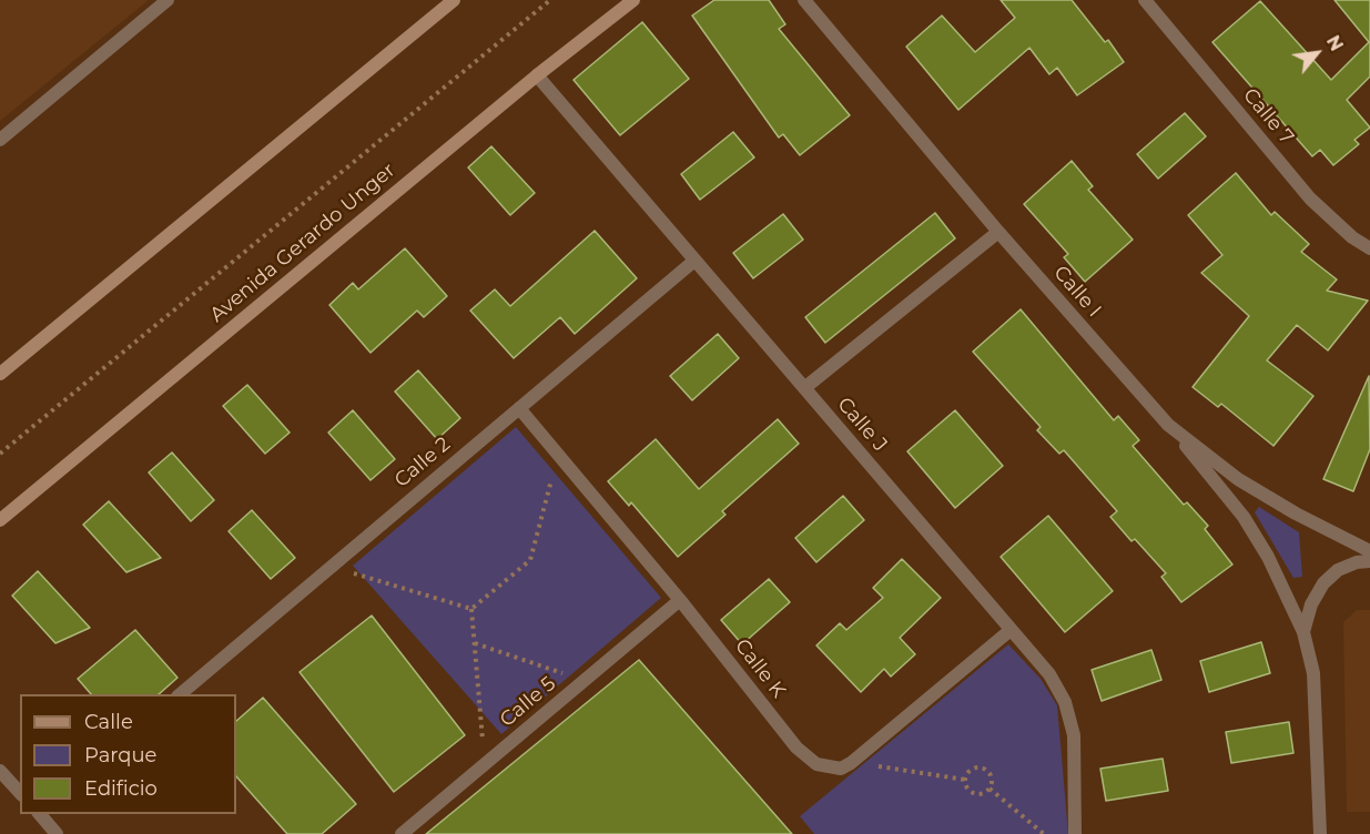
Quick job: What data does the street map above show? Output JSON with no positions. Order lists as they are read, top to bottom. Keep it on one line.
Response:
{"streets":{"main road":["Avenida Gerardo Unger"],"street":["Calle 7","Calle I","Calle J","Calle 2","Calle K","Calle 5"]},"crossings":[["Avenida Gerardo Unger","Calle J"],["Calle J","Calle 2"],["Calle 2","Calle K"],["Calle K","Calle 5"]],"legend":["Calle","Parque","Edificio"],"north":"top right"}
